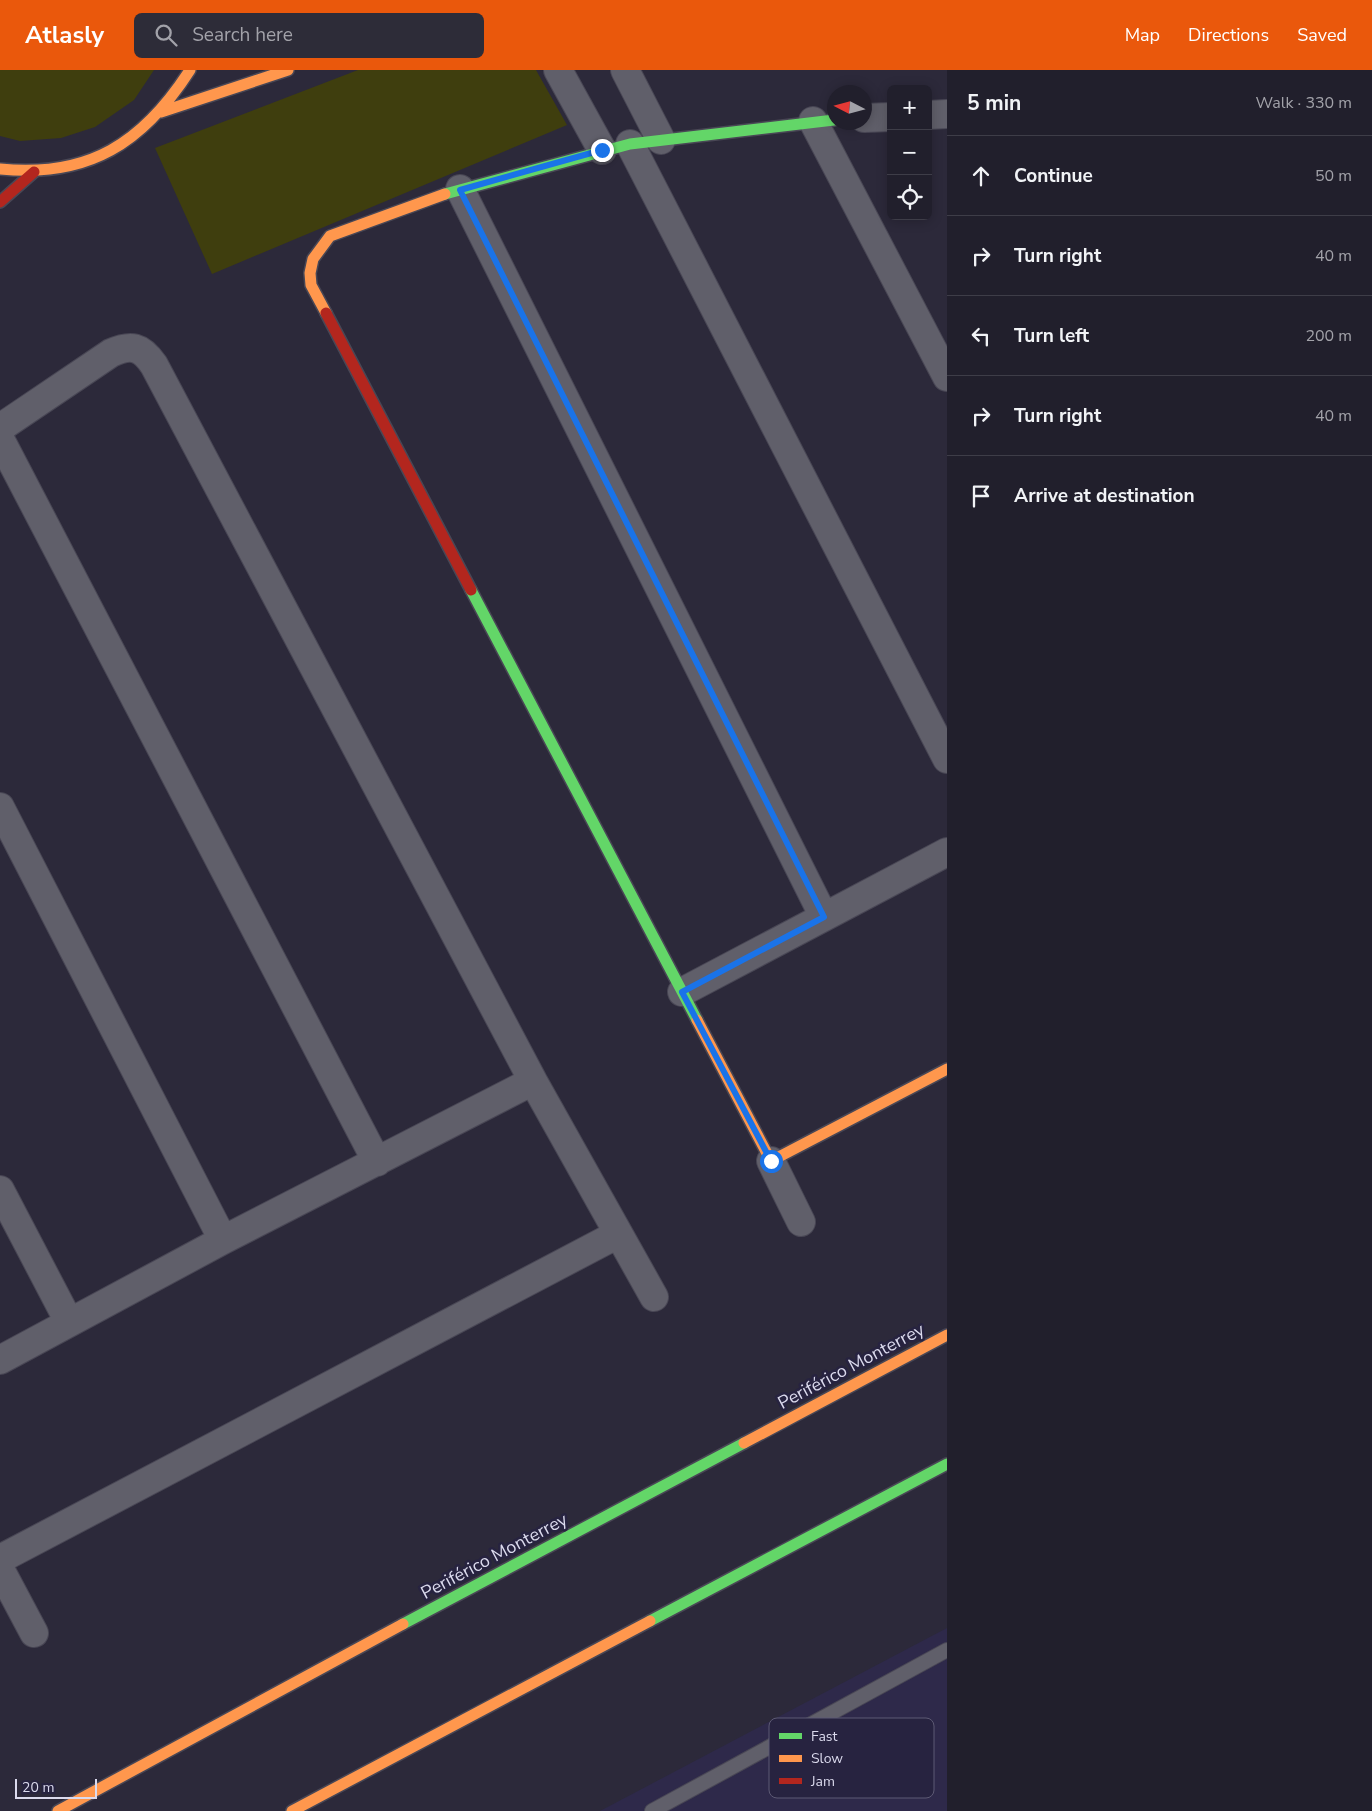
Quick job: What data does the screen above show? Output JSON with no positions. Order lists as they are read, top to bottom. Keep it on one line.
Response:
{"streets":{"main road":["Periférico Monterrey"]},"legend":["Fast","Slow","Jam"],"scale_bar":"20 m","north":"left","page":{"header":"Atlasly","search":"Search here","nav":["Map","Directions","Saved"],"heading":["5 min","Walk · 330 m"],"map_buttons":["+","−"],"list":[["Continue","50 m"],["Turn right","40 m"],["Turn left","200 m"],["Turn right","40 m"],"Arrive at destination"],"scale":"20 m"}}
